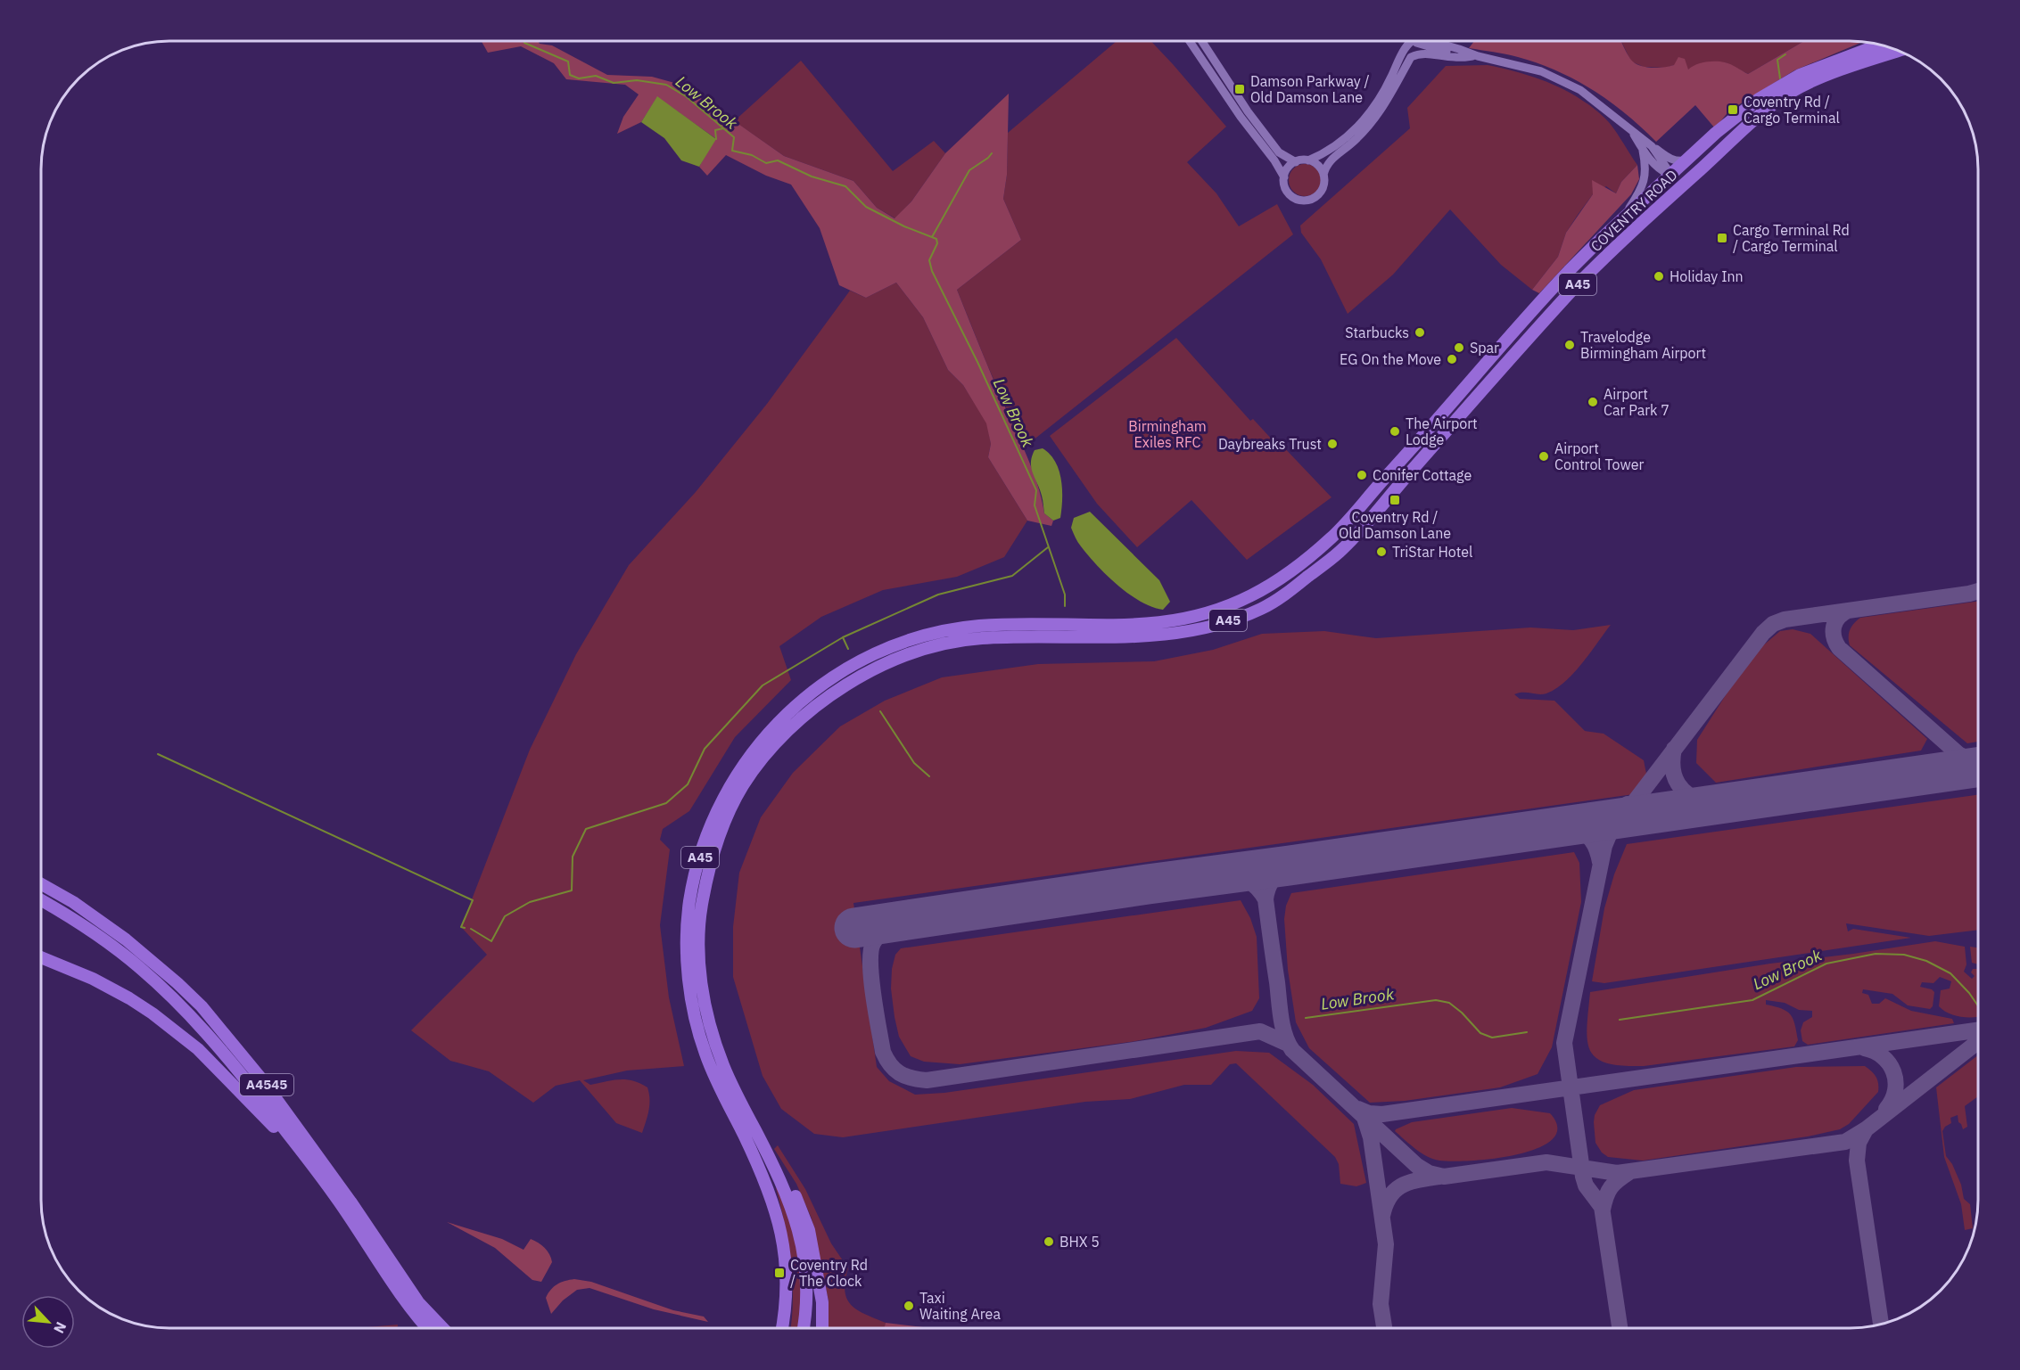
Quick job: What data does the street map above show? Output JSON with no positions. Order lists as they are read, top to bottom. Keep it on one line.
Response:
{"streets":{"highway":["COVENTRY ROAD","A45","A4545"]},"crossings":[["COVENTRY ROAD","A45"]],"water":["Low Brook"],"parks":["Birmingham Exiles RFC"],"places":{"transit":["Damson Parkway / Old Damson Lane","Coventry Rd / Cargo Terminal","Cargo Terminal Rd / Cargo Terminal","Coventry Rd / Old Damson Lane","Coventry Rd / The Clock"],"other":["Holiday Inn","Starbucks","Travelodge Birmingham Airport","Spar","EG On the Move","Airport Car Park 7","The Airport Lodge","Daybreaks Trust","Airport Control Tower","Conifer Cottage","TriStar Hotel","BHX 5","Taxi Waiting Area"]},"north":"bottom right"}
